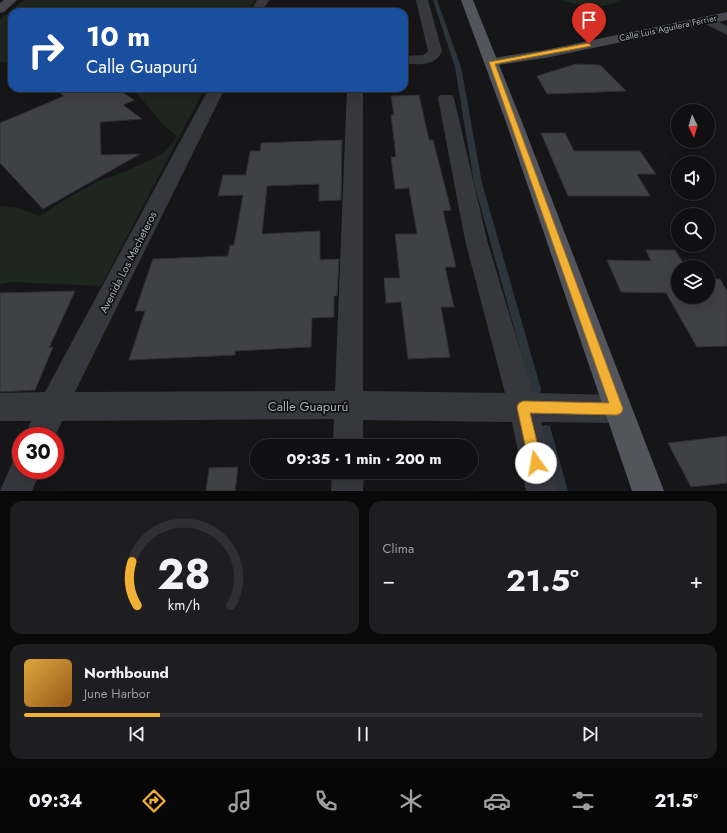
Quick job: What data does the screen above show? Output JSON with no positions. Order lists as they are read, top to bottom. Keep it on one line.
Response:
{"streets":{"street":["Calle Luis Aguilera Ferrier","Avenida Los Macheteros","Calle Guapurú"]},"crossings":[["Avenida Los Macheteros","Calle Guapurú"]],"north":"bottom","page":{"turn":["10 m","Calle Guapurú"],"limit":"30","trip":"09:35 · 1 min · 200 m","tile":"Clima","heat":["−","21.5°","+"],"song":["Northbound","June Harbor"],"tabs":["09:34","21.5°"],"gauge":["28","km/h"]}}
